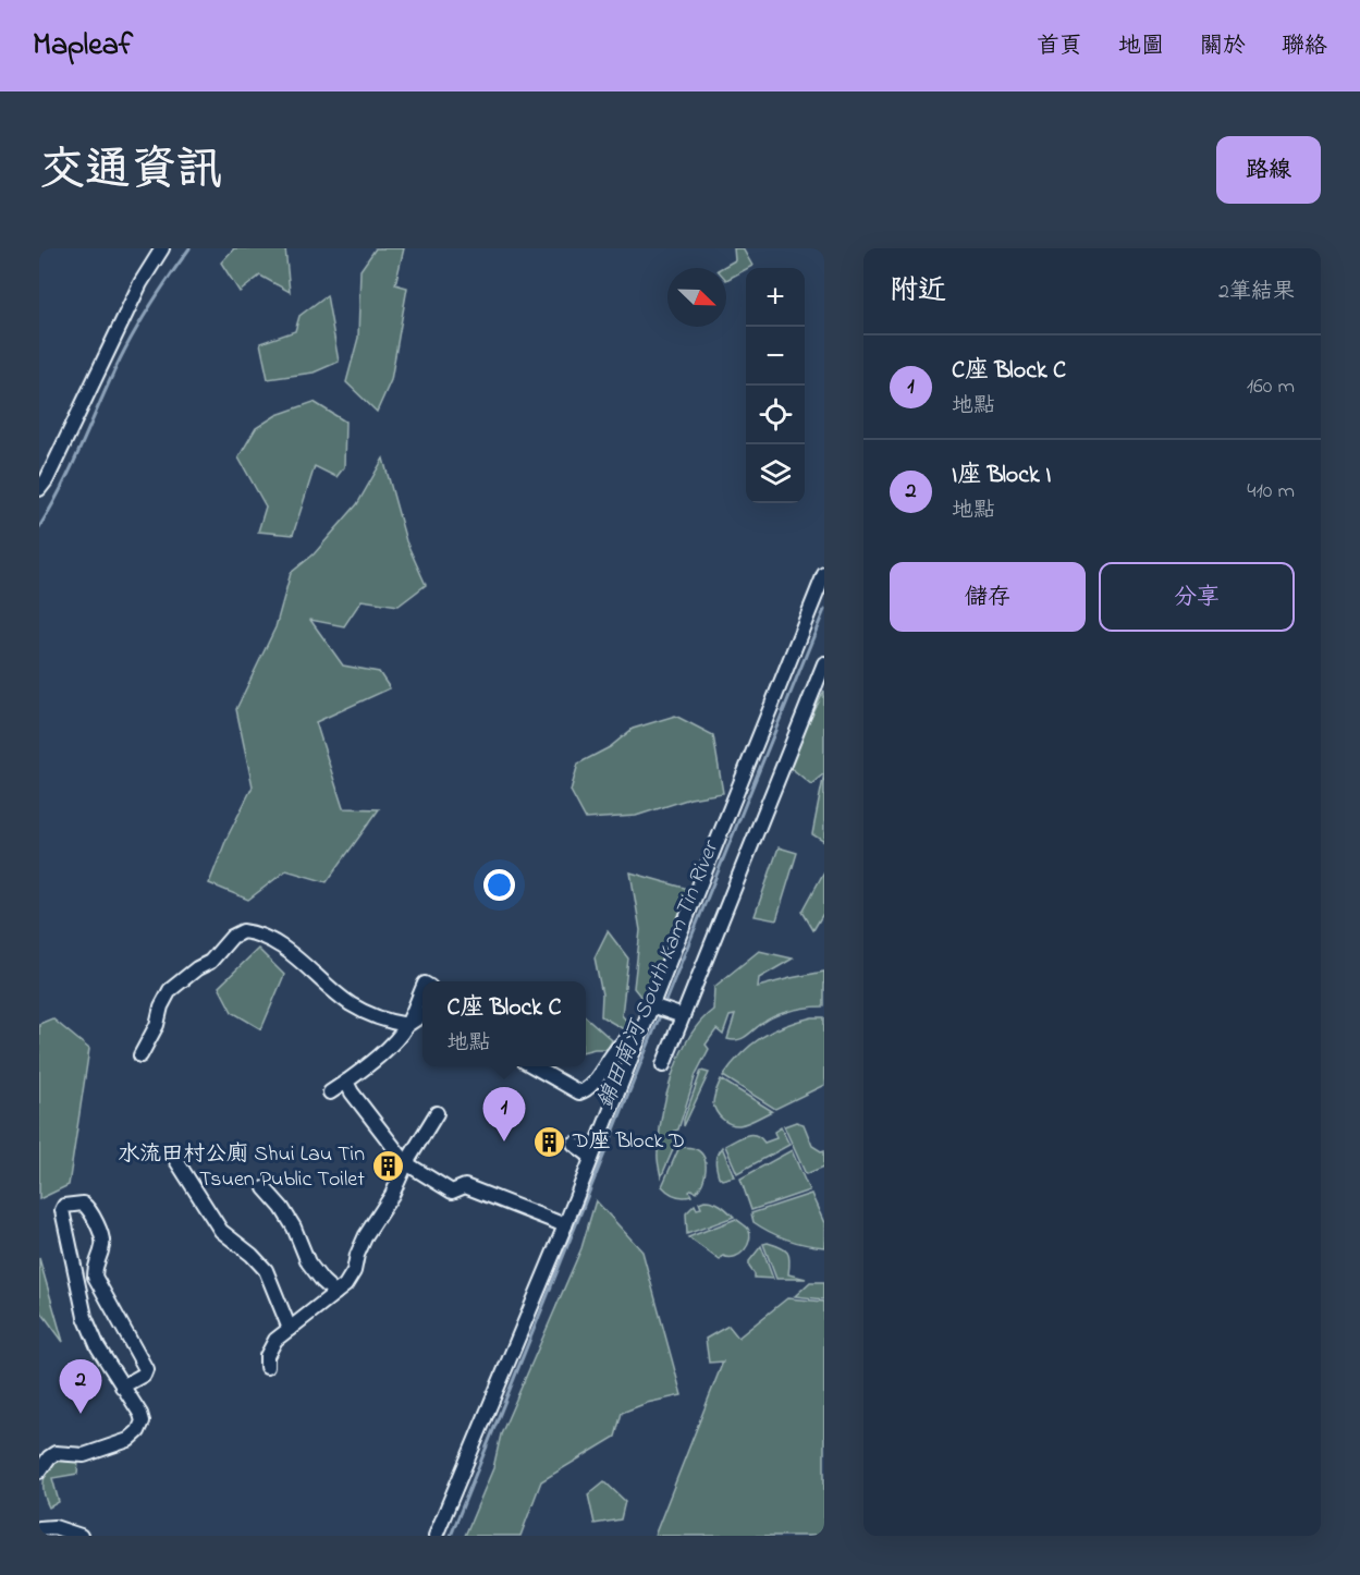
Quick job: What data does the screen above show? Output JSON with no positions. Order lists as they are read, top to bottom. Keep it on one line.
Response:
{"water":["錦田南河 South Kam Tin River"],"places":{"building":["D座 Block D","水流田村公廁 Shui Lau Tin Tsuen Public Toilet"]},"north":"bottom right","page":{"header":"Mapleaf","nav":["首頁","地圖","關於","聯絡"],"title":"交通資訊","buttons":["路線",["儲存","分享"]],"heading":["附近","2筆結果"],"map_buttons":["+","−"],"list":[{"mark":"1","name":"C座 Block C","note":"地點","value":"160 m"},{"mark":"2","name":"I座 Block I","note":"地點","value":"410 m"}],"popup":["C座 Block C","地點"],"pins":["1","2"]}}
